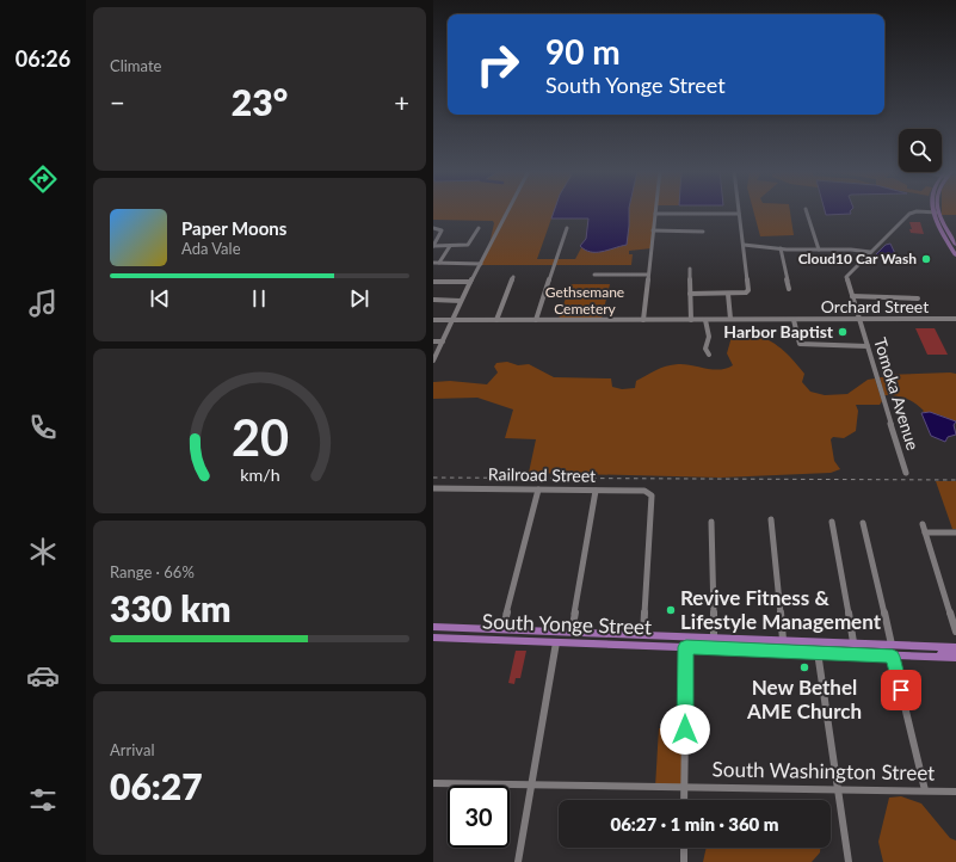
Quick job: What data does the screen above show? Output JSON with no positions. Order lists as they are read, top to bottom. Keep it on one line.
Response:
{"streets":{"main road":["South Yonge Street"],"street":["Orchard Street","Tomoka Avenue","Railroad Street","South Washington Street"]},"crossings":[["Orchard Street","Tomoka Avenue"],["Railroad Street","South Yonge Street"]],"parks":["Gethsemane Cemetery"],"places":["Cloud10 Car Wash","Harbor Baptist","Revive Fitness & Lifestyle Management","New Bethel AME Church"],"page":{"tabs":"06:26","tile":["Climate",["Range · 66%","330 km"],["Arrival","06:27"]],"turn":["90 m","South Yonge Street"],"heat":["−","23°","+"],"song":["Paper Moons","Ada Vale"],"limit":"30","trip":"06:27 · 1 min · 360 m","gauge":["20","km/h"]}}
